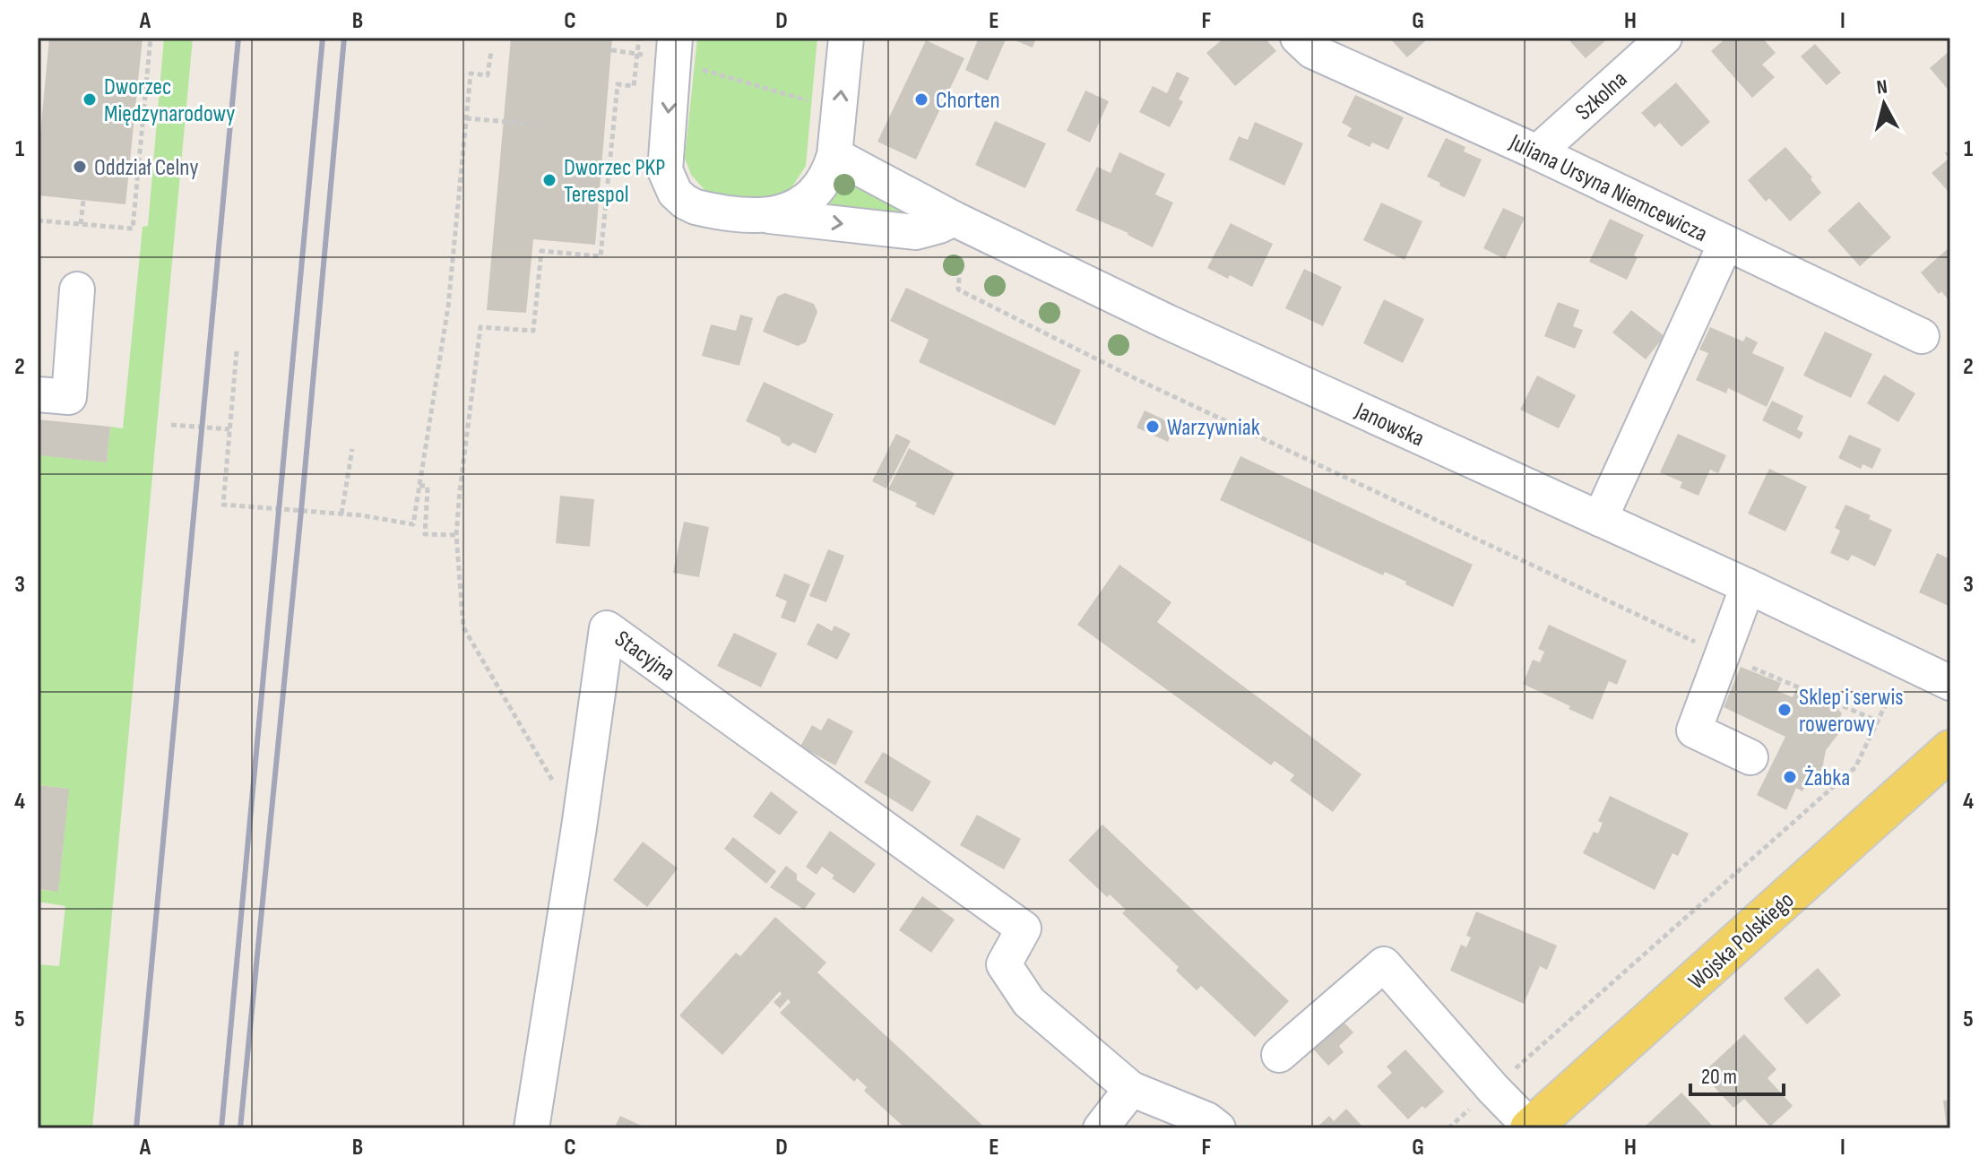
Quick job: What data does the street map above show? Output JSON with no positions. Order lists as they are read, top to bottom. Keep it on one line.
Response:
{"streets":{"main road":["Wojska Polskiego"],"street":["Szkolna","Juliana Ursyna Niemcewicza","Janowska","Stacyjna"]},"crossings":[["Szkolna","Juliana Ursyna Niemcewicza"]],"places":["Dworzec Międzynarodowy","Chorten","Oddział Celny","Dworzec PKP Terespol","Warzywniak","Sklep i serwis rowerowy","Żabka"],"scale_bar":"20 m","north":"top","grid":{"columns":["A","B","C","D","E","F","G","H","I"],"rows":["1","2","3","4","5"]}}
